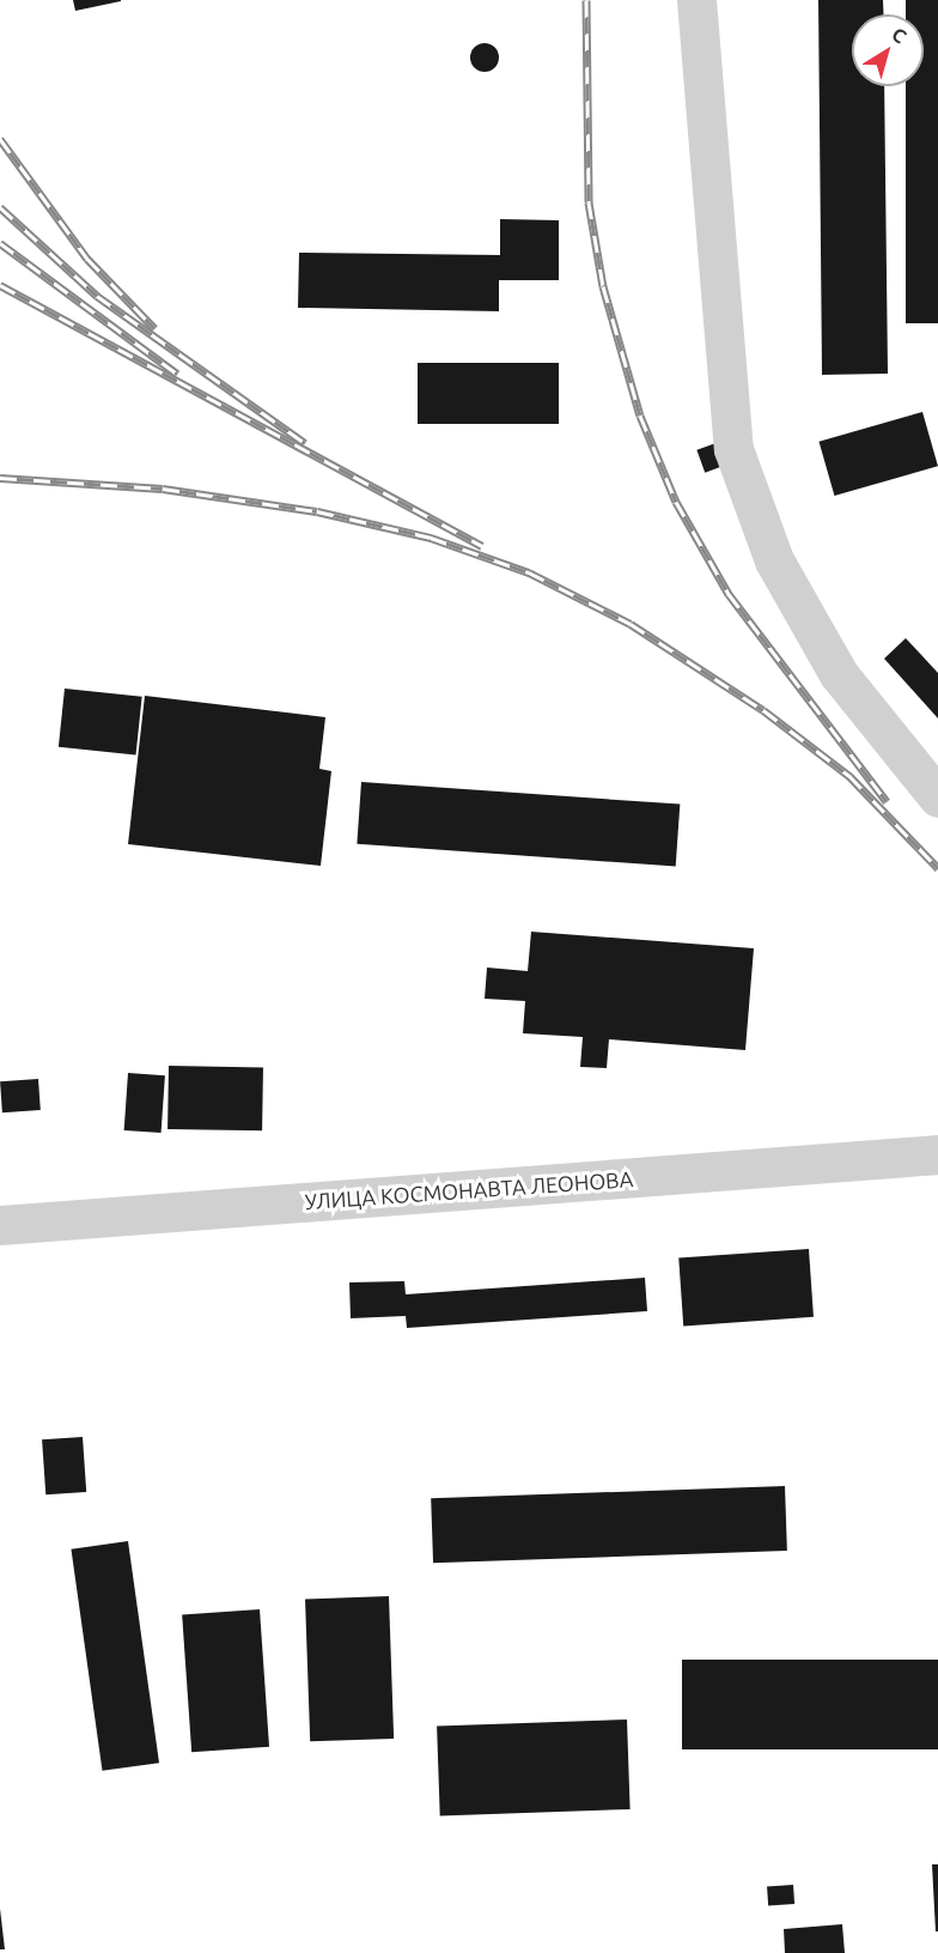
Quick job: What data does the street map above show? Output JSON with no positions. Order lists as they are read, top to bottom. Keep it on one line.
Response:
{"streets":{"street":["УЛИЦА КОСМОНАВТА ЛЕОНОВА"]},"north":"top right"}
